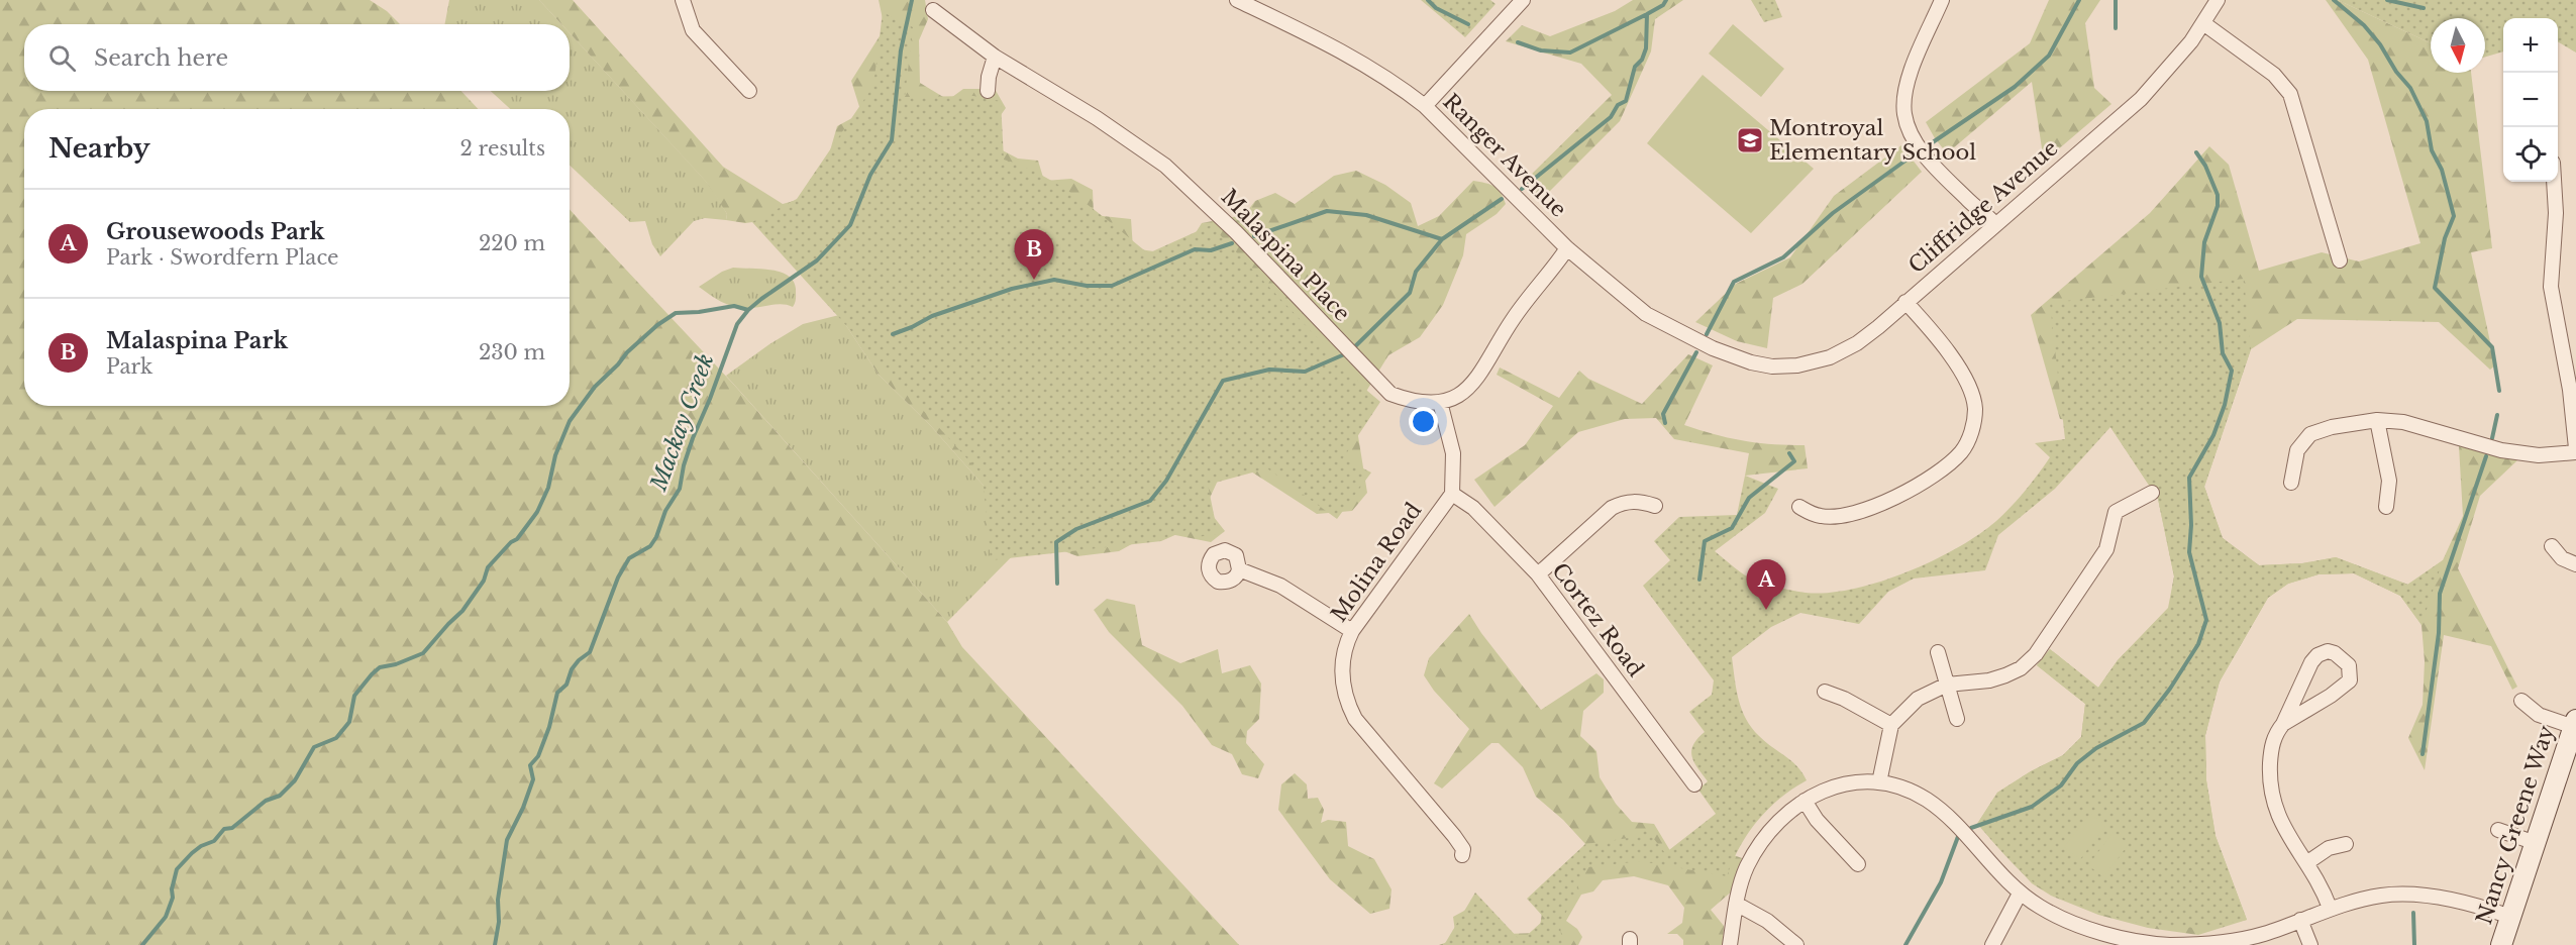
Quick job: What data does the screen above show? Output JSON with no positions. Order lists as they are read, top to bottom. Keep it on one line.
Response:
{"streets":{"street":["Ranger Avenue","Cliffridge Avenue","Malaspina Place","Molina Road","Cortez Road","Nancy Greene Way"]},"crossings":[["Ranger Avenue","Cliffridge Avenue"],["Ranger Avenue","Malaspina Place"],["Malaspina Place","Molina Road"],["Molina Road","Cortez Road"]],"water":["Mackay Creek"],"places":{"school or university":["Montroyal Elementary School"]},"north":"bottom","page":{"map_buttons":["+","−"],"search":"Search here","heading":["Nearby","2 results"],"list":[{"mark":"A","name":"Grousewoods Park","note":"Park · Swordfern Place","value":"220 m"},{"mark":"B","name":"Malaspina Park","note":"Park","value":"230 m"}],"pins":["B","A"]}}
